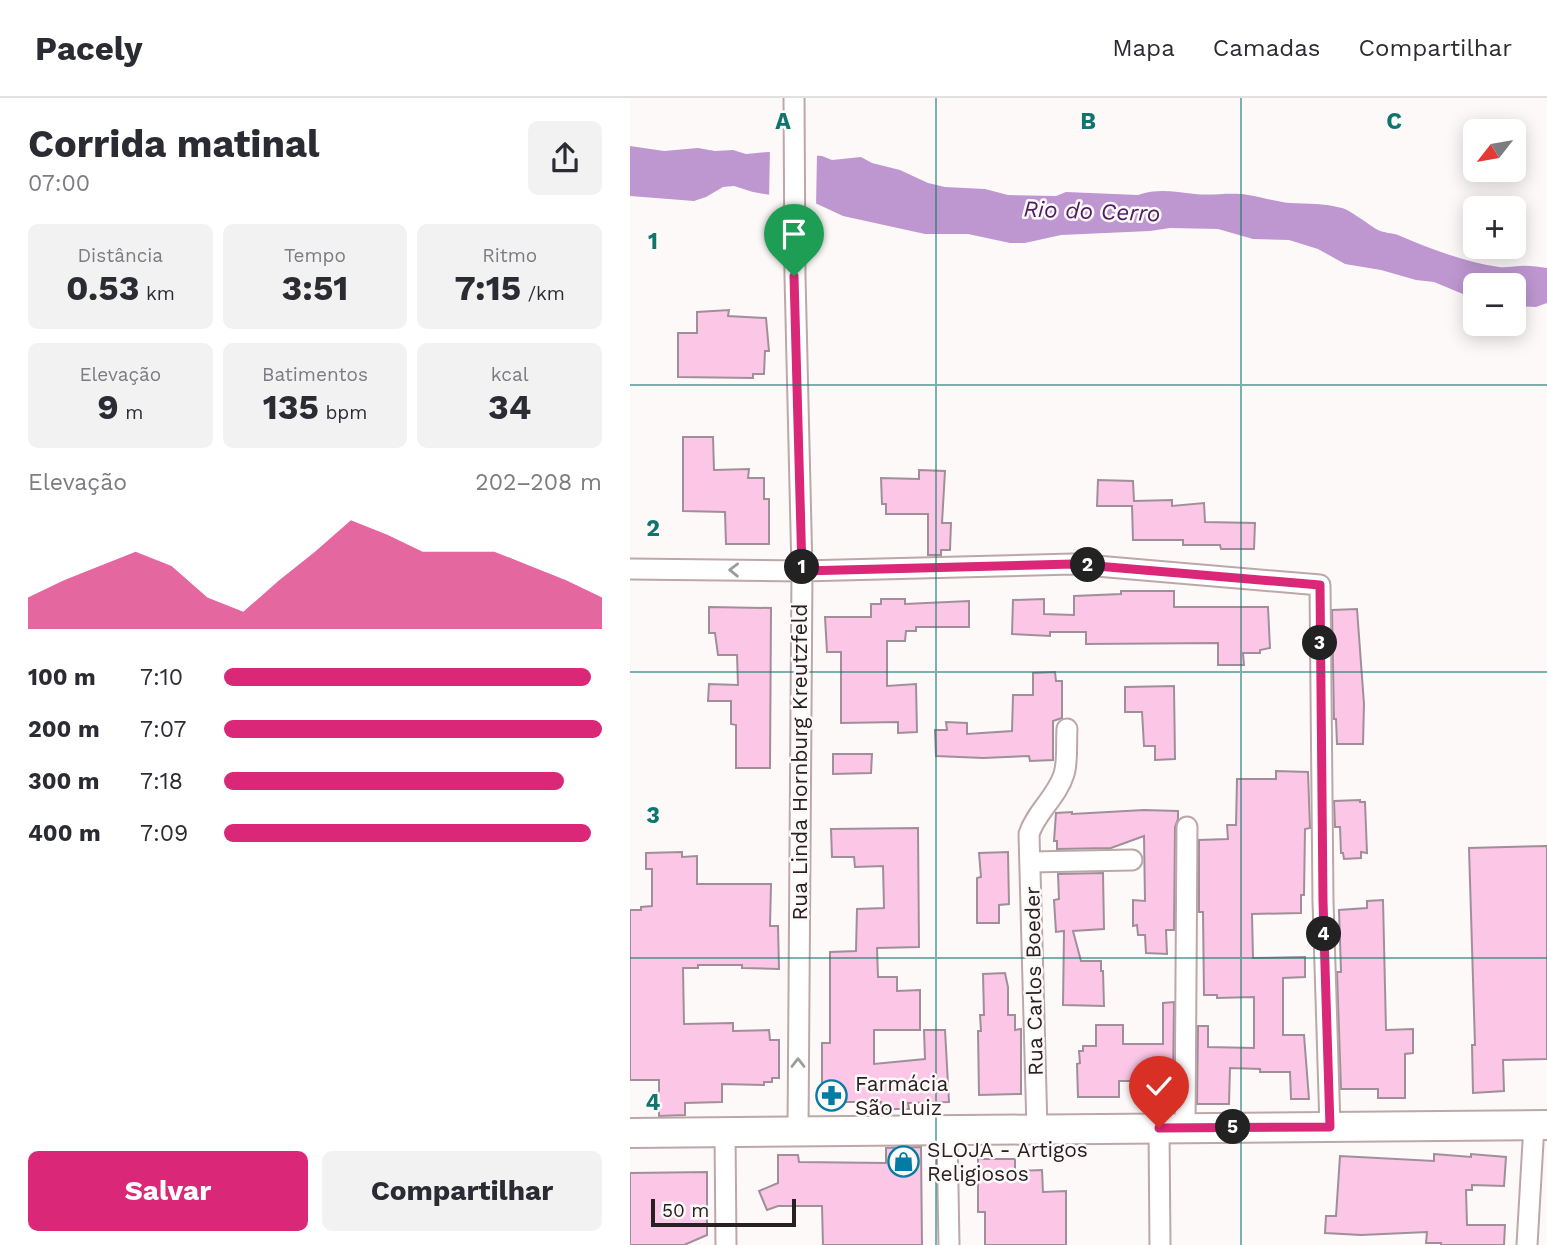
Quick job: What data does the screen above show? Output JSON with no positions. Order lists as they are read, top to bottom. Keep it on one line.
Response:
{"streets":{"street":["Rua Linda Hornburg Kreutzfeld","Rua Carlos Boeder"]},"one_way":["Rua Linda Hornburg Kreutzfeld"],"water":["Rio do Cerro"],"places":{"pharmacy":["Farmácia São Luiz"],"shop":["SLOJA - Artigos Religiosos"]},"scale_bar":"50 m","north":"bottom left","page":{"header":"Pacely","nav":["Mapa","Camadas","Compartilhar"],"heading":["Corrida matinal","07:00"],"map_buttons":["+","−"],"stats":[["Distância","0.53 km"],["Tempo","3:51"],["Ritmo","7:15 /km"],["Elevação","9 m"],["Batimentos","135 bpm"],["kcal","34"]],"chart":["Elevação","202–208 m"],"pins":["2","1","3","4","5"],"list":[{"name":"100 m","note":"7:10"},{"name":"200 m","note":"7:07"},{"name":"300 m","note":"7:18"},{"name":"400 m","note":"7:09"}],"buttons":["Salvar","Compartilhar"],"scale":"50 m"},"grid":{"columns":["A","B","C"],"rows":["1","2","3","4"]}}
